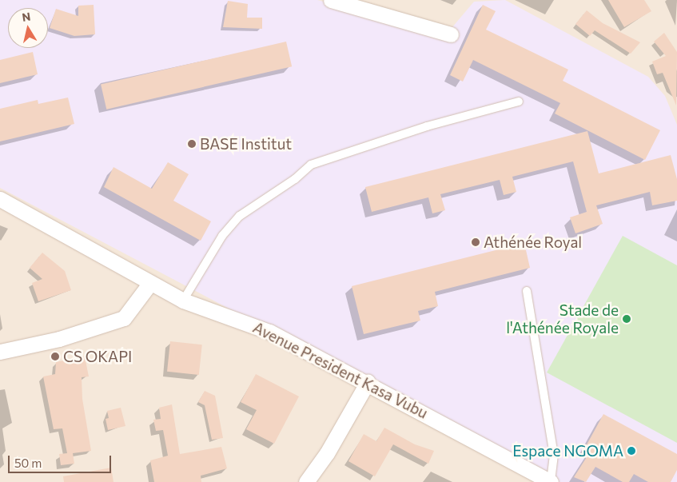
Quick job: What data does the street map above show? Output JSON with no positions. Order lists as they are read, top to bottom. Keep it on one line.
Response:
{"streets":{"street":["Avenue President Kasa Vubu"]},"places":["BASE Institut","Athénée Royal","Stade de l'Athénée Royale","CS OKAPI","Espace NGOMA"],"scale_bar":"50 m","north":"top"}
